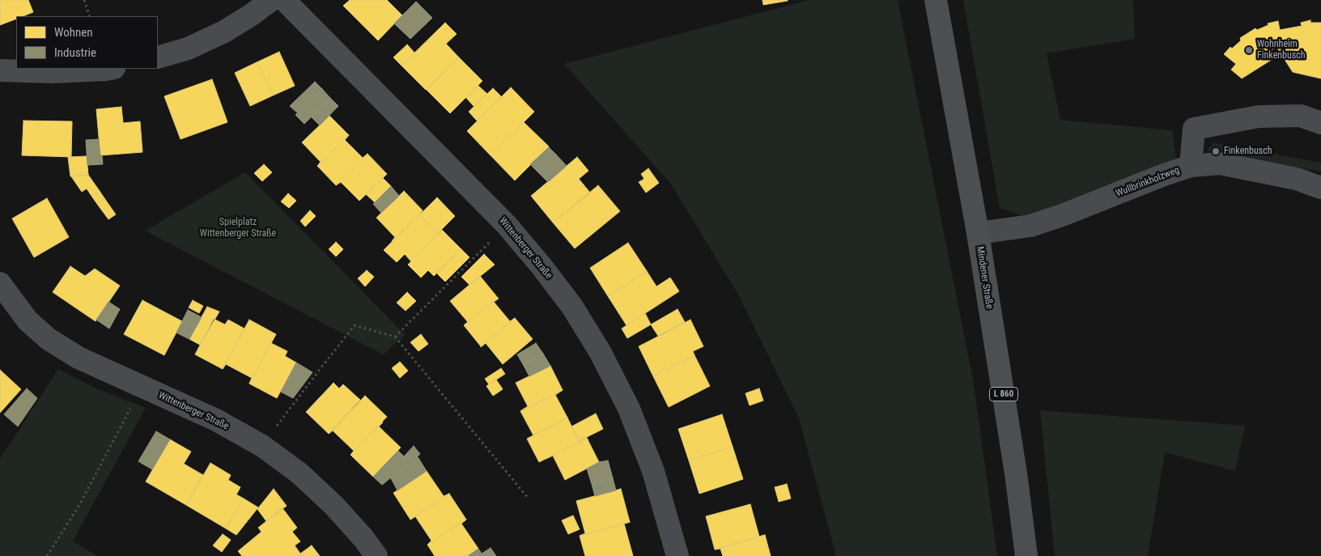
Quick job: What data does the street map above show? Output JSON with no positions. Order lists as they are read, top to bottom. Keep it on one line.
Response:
{"streets":{"main road":["Mindener Straße","L 860"],"street":["Wullbrinkholzweg","Wittenberger Straße"]},"crossings":[["Wullbrinkholzweg","Mindener Straße"]],"parks":["Spielplatz Wittenberger Straße"],"places":["Wohnheim Finkenbusch","Finkenbusch"],"legend":["Wohnen","Industrie"]}
